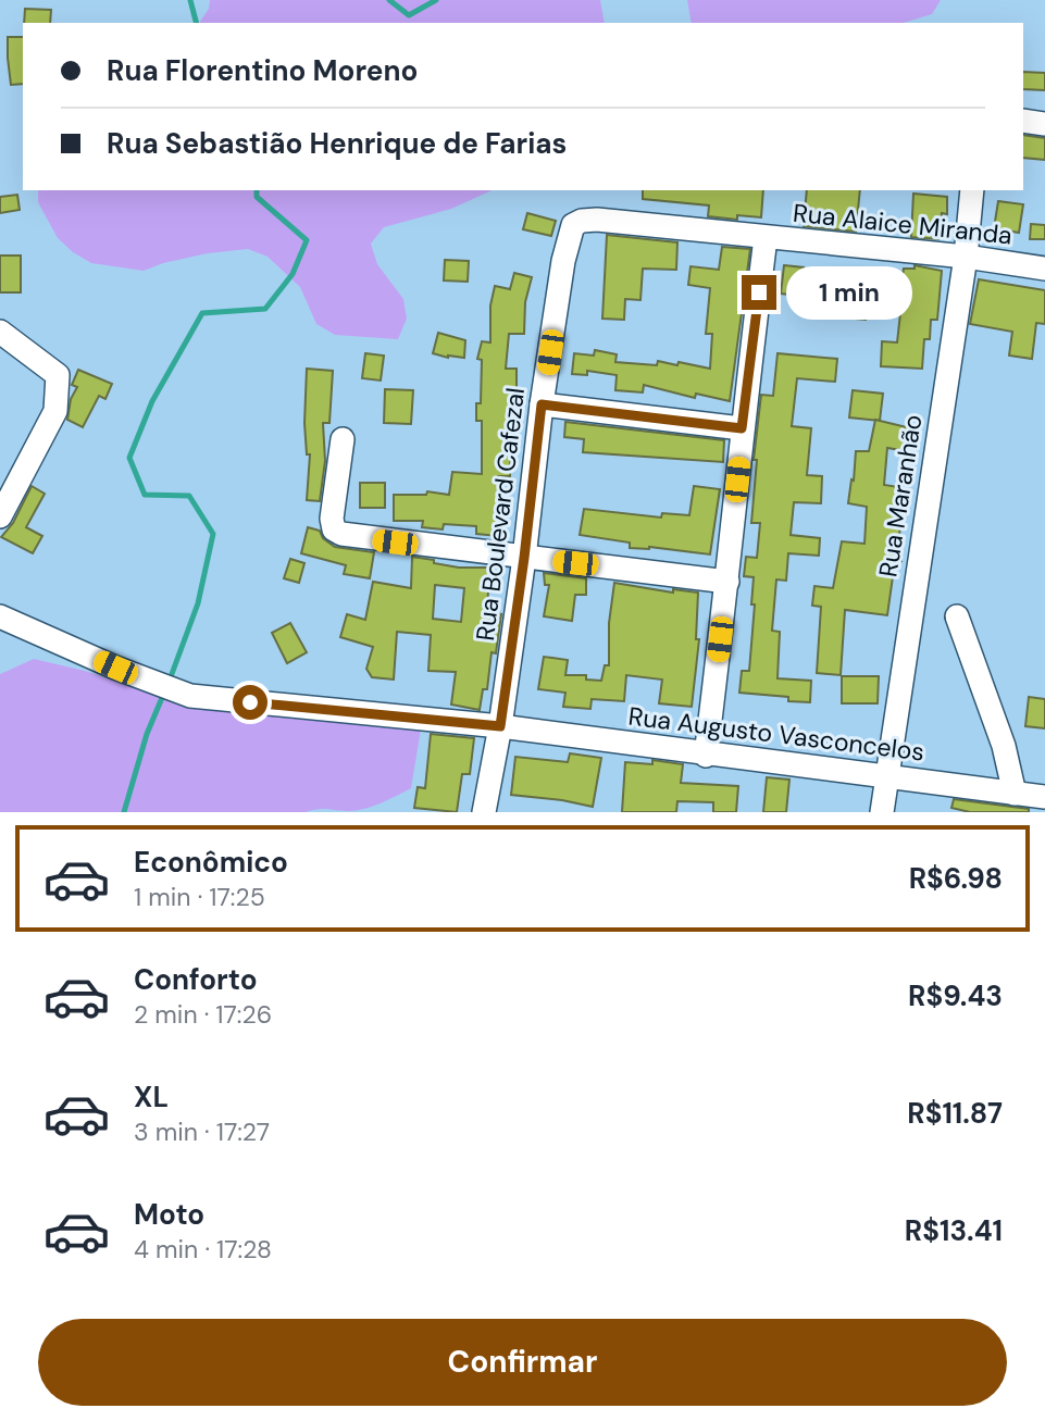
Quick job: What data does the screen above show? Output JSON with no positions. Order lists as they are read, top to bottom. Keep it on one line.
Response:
{"streets":{"street":["Rua Alaice Miranda","Rua Maranhão","Rua Boulevard Cafezal","Rua Augusto Vasconcelos"]},"crossings":[["Rua Alaice Miranda","Rua Maranhão"],["Rua Alaice Miranda","Rua Boulevard Cafezal"],["Rua Maranhão","Rua Augusto Vasconcelos"],["Rua Boulevard Cafezal","Rua Augusto Vasconcelos"]],"page":{"banner":["Rua Florentino Moreno","Rua Sebastião Henrique de Farias"],"bubble":"1 min","list":[{"name":"Econômico","note":"1 min · 17:25","value":"R$6.98"},{"name":"Conforto","note":"2 min · 17:26","value":"R$9.43"},{"name":"XL","note":"3 min · 17:27","value":"R$11.87"},{"name":"Moto","note":"4 min · 17:28","value":"R$13.41"}],"buttons":"Confirmar"}}
